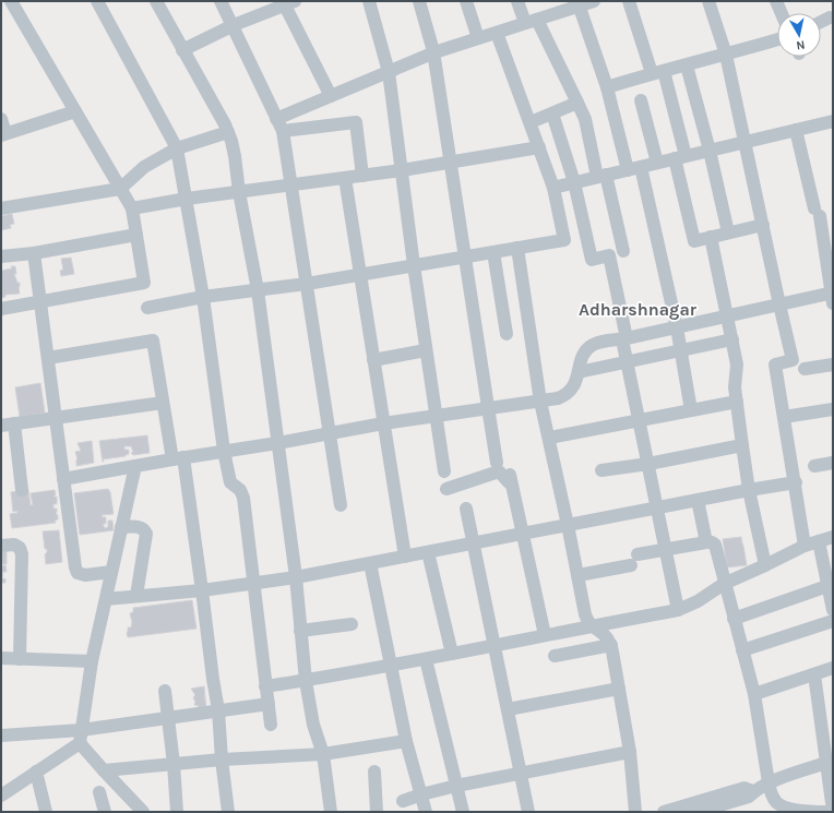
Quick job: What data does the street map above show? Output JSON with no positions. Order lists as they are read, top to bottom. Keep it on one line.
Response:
{"districts":["Adharshnagar"],"north":"bottom"}
